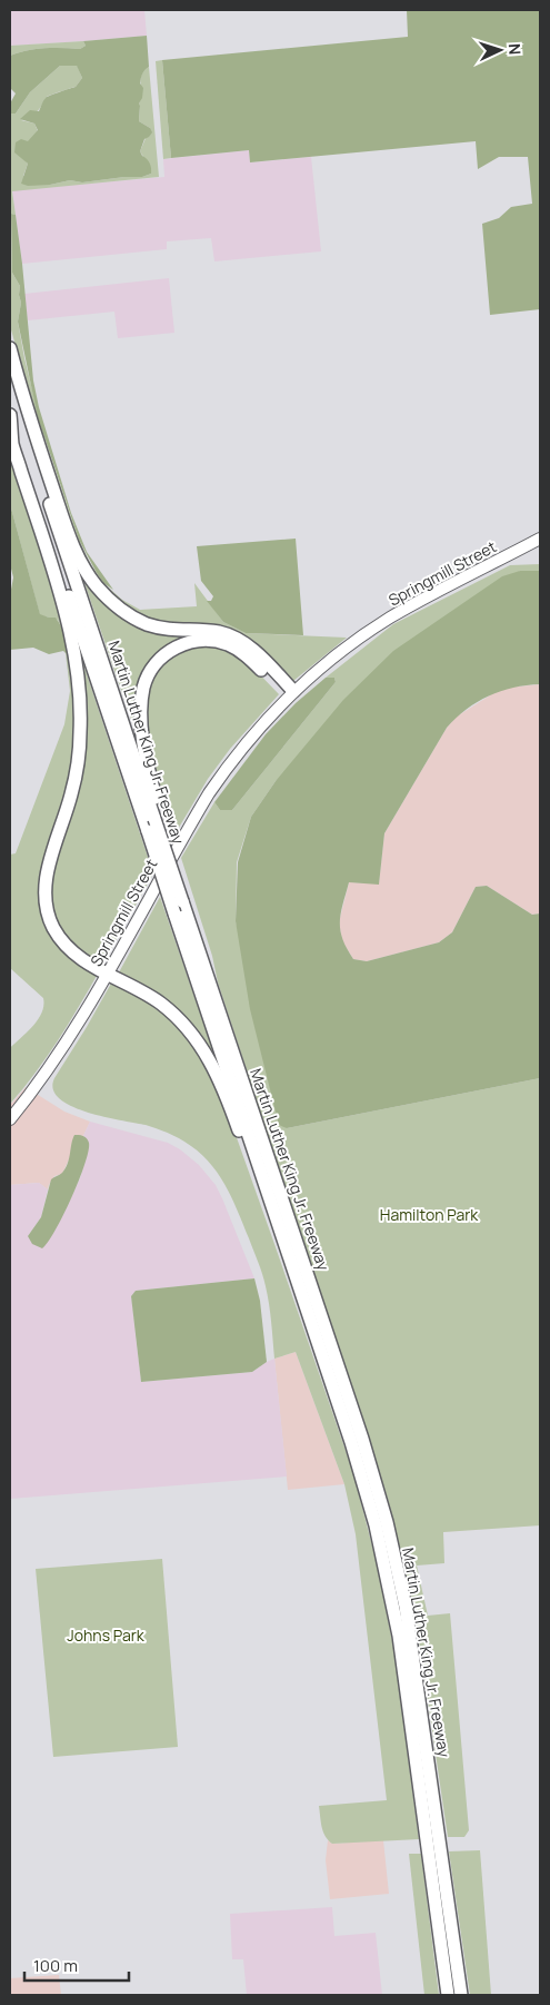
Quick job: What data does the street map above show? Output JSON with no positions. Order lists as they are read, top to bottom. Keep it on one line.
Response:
{"streets":{"highway":["Martin Luther King Jr. Freeway"],"main road":["Springmill Street"]},"parks":["Hamilton Park","Johns Park"],"scale_bar":"100 m","north":"right"}
